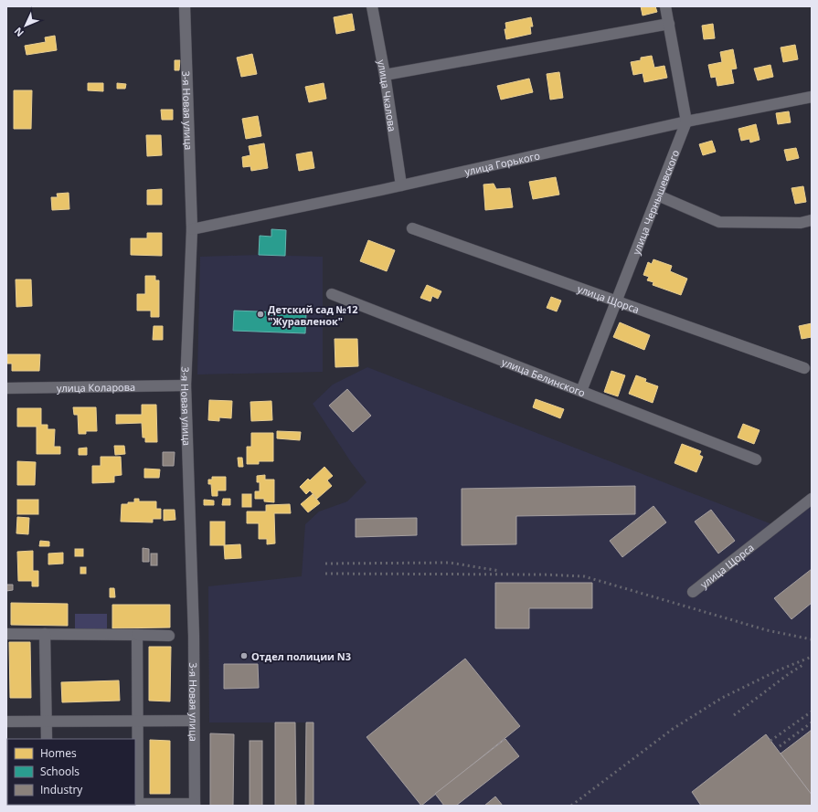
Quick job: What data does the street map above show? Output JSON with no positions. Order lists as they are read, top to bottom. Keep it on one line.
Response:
{"streets":{"street":["улица Чкалова","3-я Новая улица","улица Горького","улица Чернышевского","улица Щорса","улица Белинского","улица Коларова"]},"crossings":[["улица Чкалова","улица Горького"],["3-я Новая улица","улица Горького"],["3-я Новая улица","улица Коларова"],["улица Горького","улица Чернышевского"],["улица Чернышевского","улица Щорса"],["улица Чернышевского","улица Белинского"]],"places":["Детский сад №12 \"Журавленок\"","Отдел полиции N3"],"legend":["Homes","Schools","Industry"],"north":"bottom left"}
